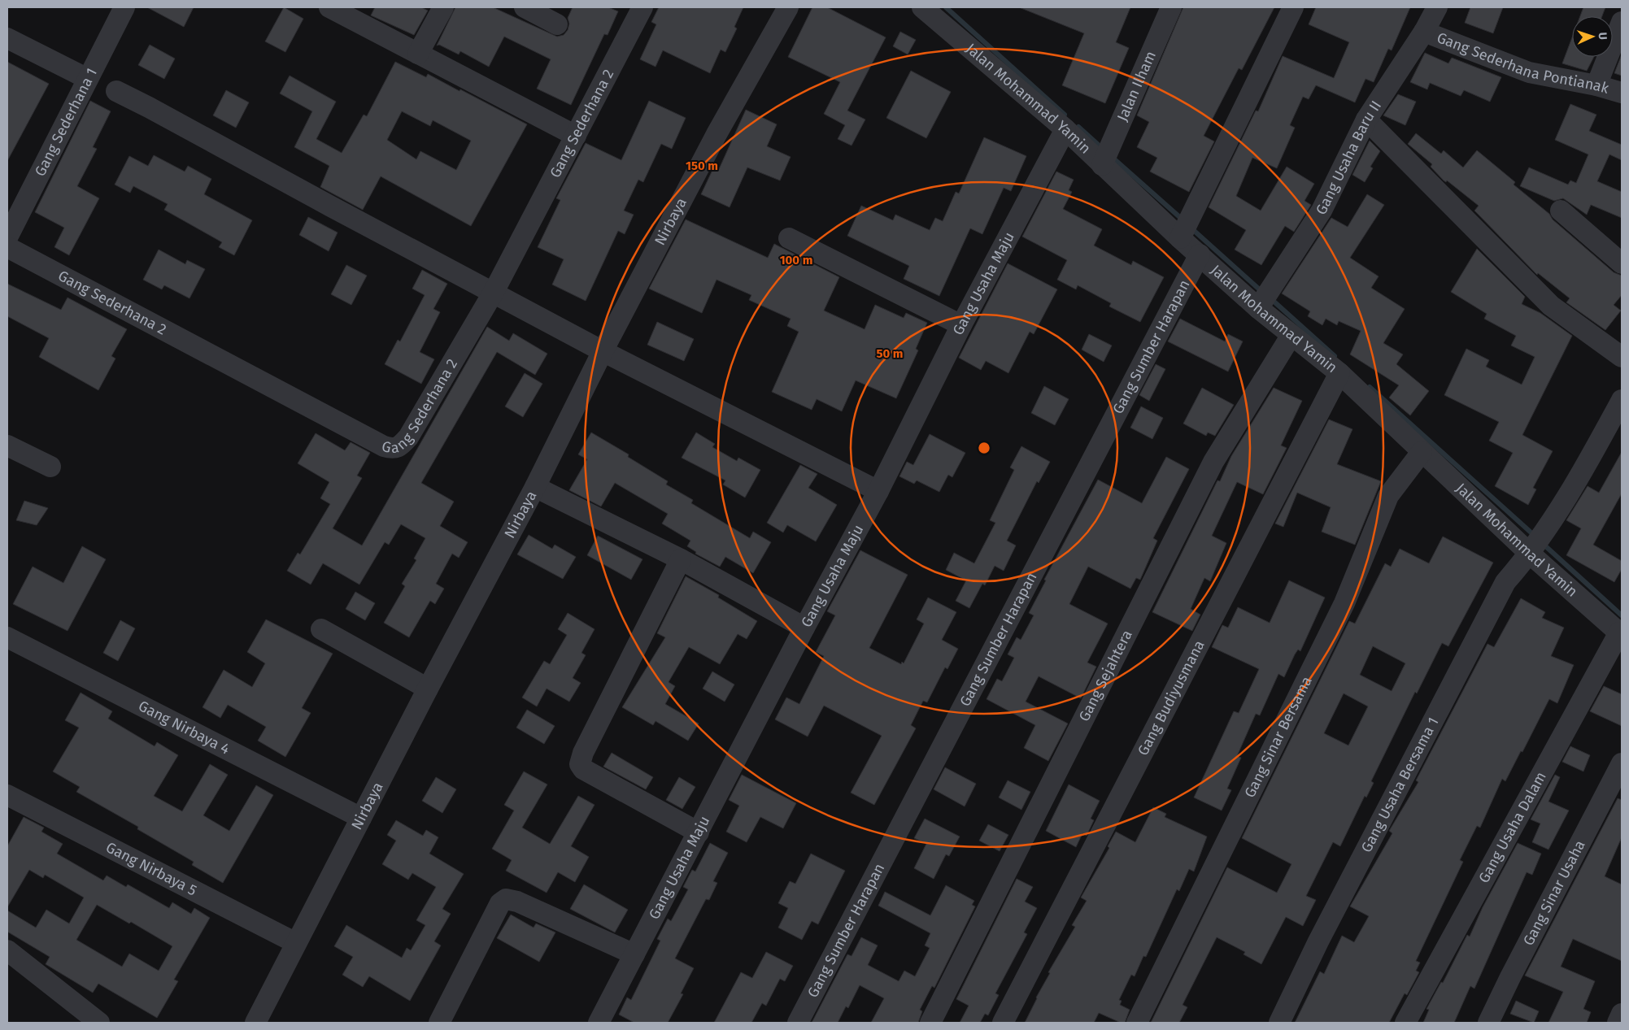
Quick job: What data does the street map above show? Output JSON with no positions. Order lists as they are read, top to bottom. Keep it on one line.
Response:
{"streets":{"street":["Gang Sederhana Pontianak","Jalan Ilham","Jalan Mohammad Yamin","Gang Sederhana 1","Gang Sederhana 2","Gang Usaha Baru II","Nirbaya","Gang Usaha Maju","Gang Sumber Harapan","Gang Sejahtera","Gang Budiyusmana","Gang Nirbaya 4","Gang Sinar Bersama","Gang Usaha Bersama 1","Gang Usaha Dalam","Gang Nirbaya 5","Gang Sinar Usaha"]},"crossings":[["Gang Sederhana Pontianak","Gang Usaha Baru II"],["Jalan Ilham","Jalan Mohammad Yamin"],["Jalan Mohammad Yamin","Gang Usaha Baru II"],["Jalan Mohammad Yamin","Gang Usaha Maju"],["Jalan Mohammad Yamin","Gang Sumber Harapan"],["Jalan Mohammad Yamin","Gang Sejahtera"],["Jalan Mohammad Yamin","Gang Budiyusmana"],["Jalan Mohammad Yamin","Gang Sinar Bersama"],["Jalan Mohammad Yamin","Gang Usaha Bersama 1"],["Jalan Mohammad Yamin","Gang Usaha Dalam"],["Nirbaya","Gang Nirbaya 4"],["Nirbaya","Gang Nirbaya 5"]],"north":"right","rings":["150 m","100 m","50 m"]}
